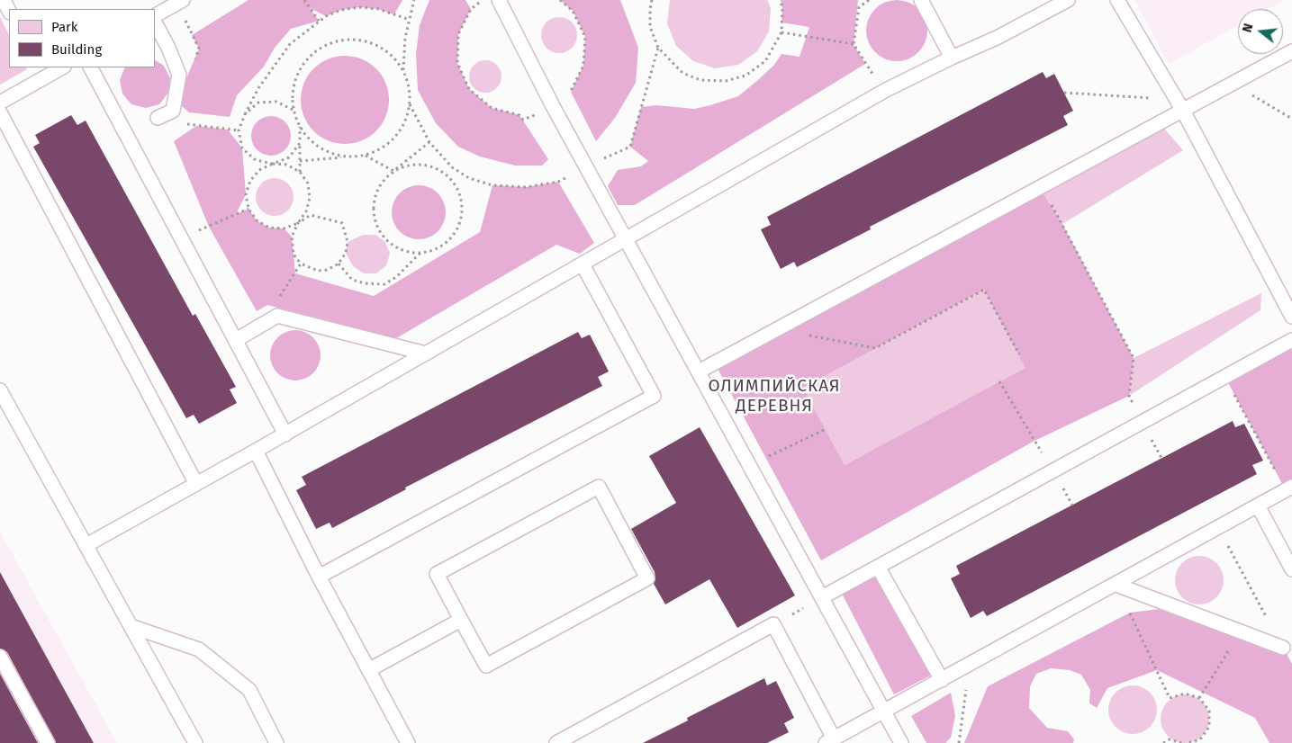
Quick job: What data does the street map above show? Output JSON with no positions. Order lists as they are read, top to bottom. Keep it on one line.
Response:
{"districts":["ОЛИМПИЙСКАЯ ДЕРЕВНЯ"],"legend":["Park","Building"],"north":"left"}
